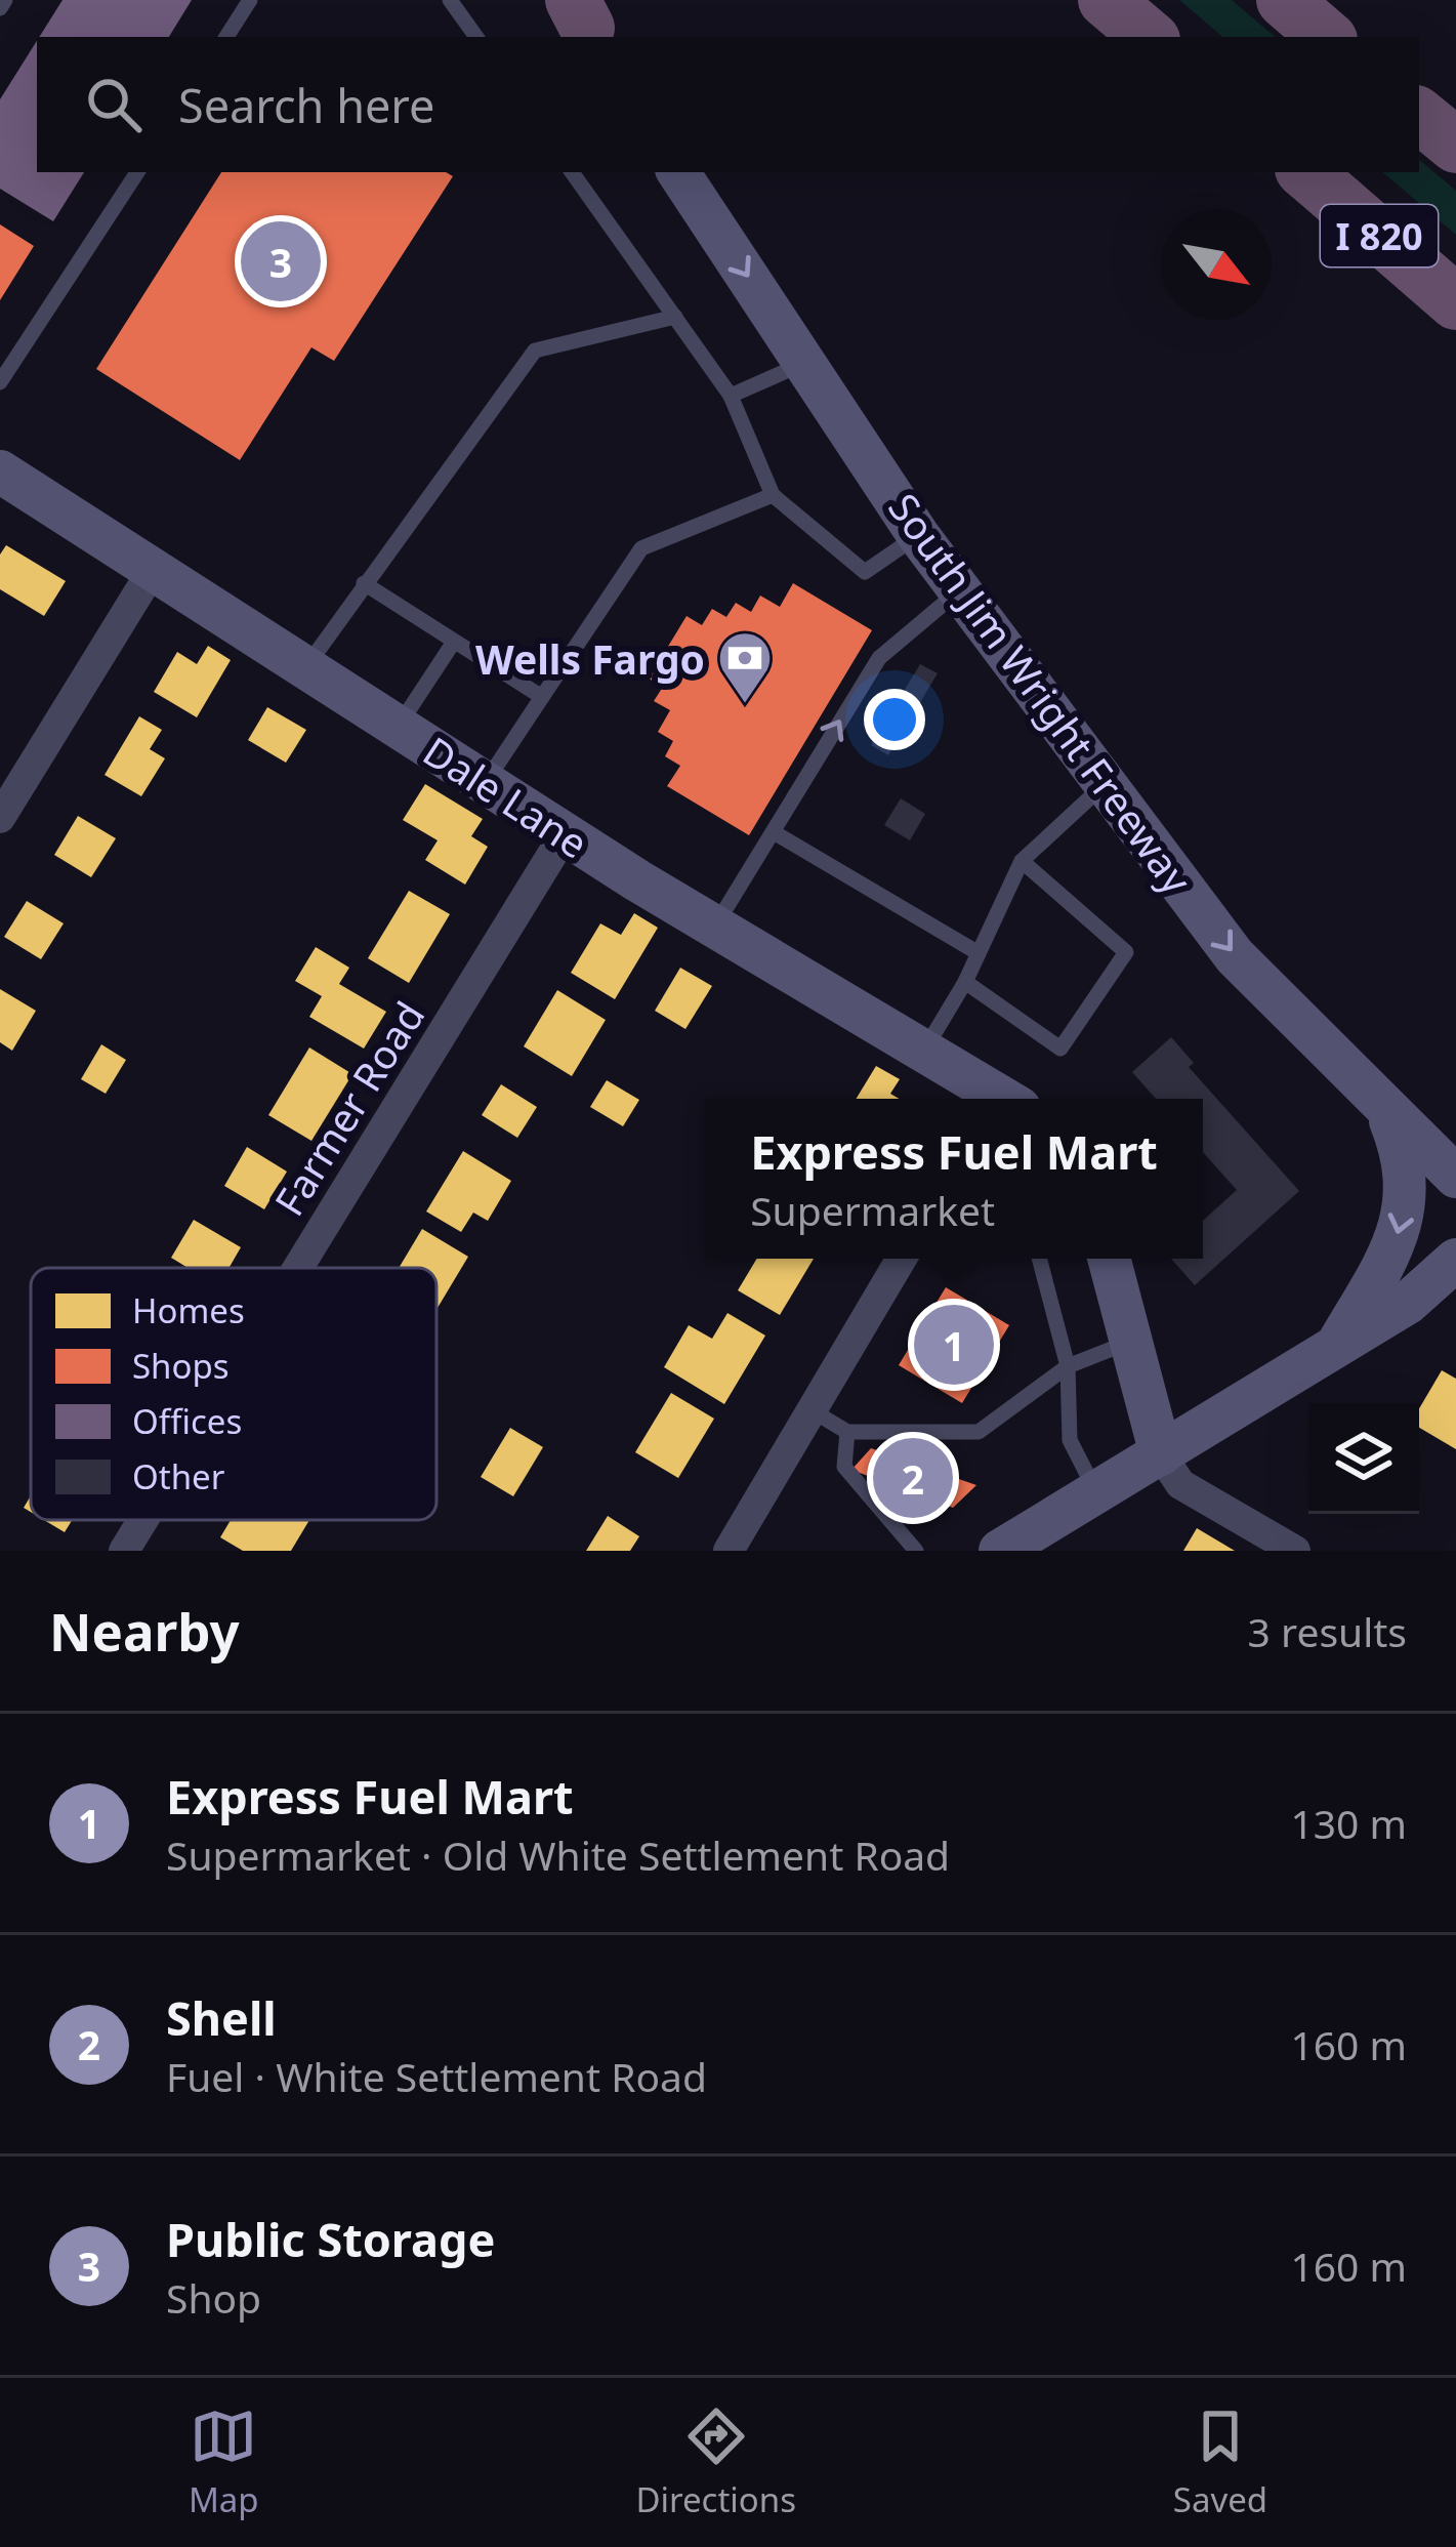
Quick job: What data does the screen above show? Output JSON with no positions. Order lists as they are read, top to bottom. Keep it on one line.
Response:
{"streets":{"highway":["I 820"],"main road":["South Jim Wright Freeway","Dale Lane"],"street":["Farmer Road"]},"crossings":[["Dale Lane","Farmer Road"]],"one_way":["South Jim Wright Freeway"],"places":{"bank":["Wells Fargo"]},"legend":["Homes","Shops","Offices","Other"],"north":"bottom right","page":{"search":"Search here","pins":["3","1","2"],"popup":["Express Fuel Mart","Supermarket"],"heading":["Nearby","3 results"],"list":[{"mark":"1","name":"Express Fuel Mart","note":"Supermarket · Old White Settlement Road","value":"130 m"},{"mark":"2","name":"Shell","note":"Fuel · White Settlement Road","value":"160 m"},{"mark":"3","name":"Public Storage","note":"Shop","value":"160 m"}],"nav":["Map","Directions","Saved"]}}
